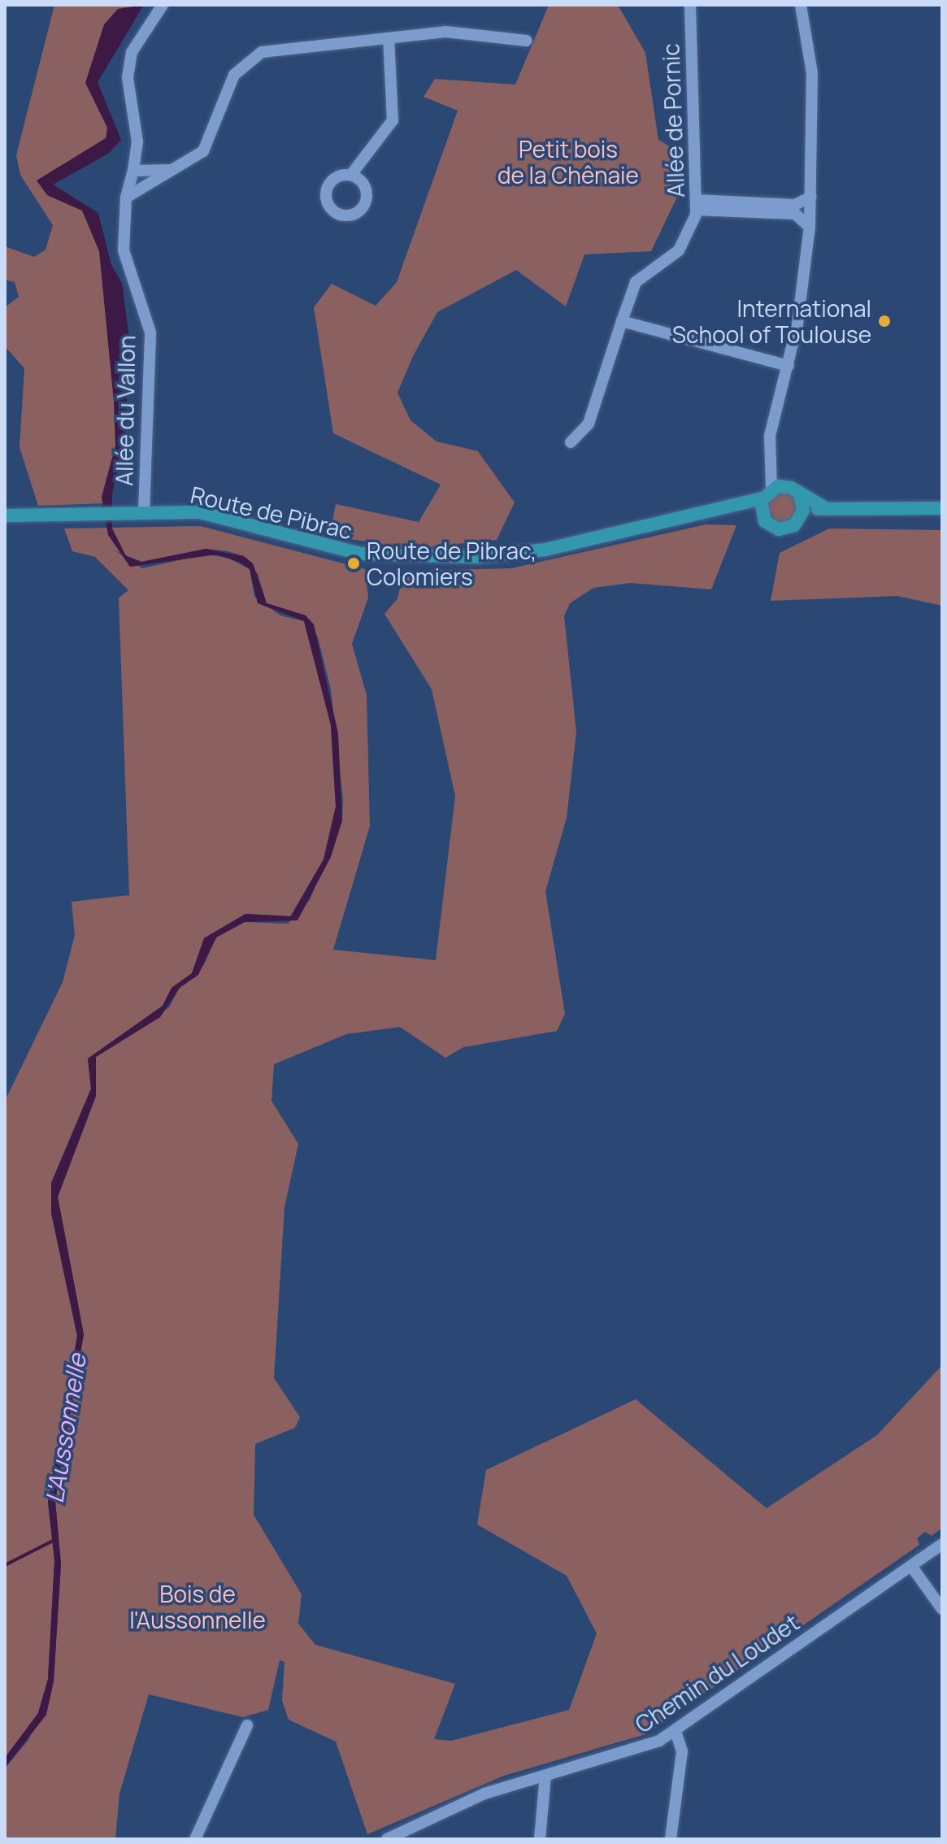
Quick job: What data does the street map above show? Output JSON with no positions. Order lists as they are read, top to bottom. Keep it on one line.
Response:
{"streets":{"main road":["Route de Pibrac"],"street":["Allée de Pornic","Allée du Vallon","Chemin du Loudet"]},"crossings":[["Allée du Vallon","Route de Pibrac"]],"water":["L'Aussonnelle"],"parks":["Petit bois de la Chênaie","Bois de l'Aussonnelle"],"places":["International School of Toulouse","Route de Pibrac, Colomiers"]}
